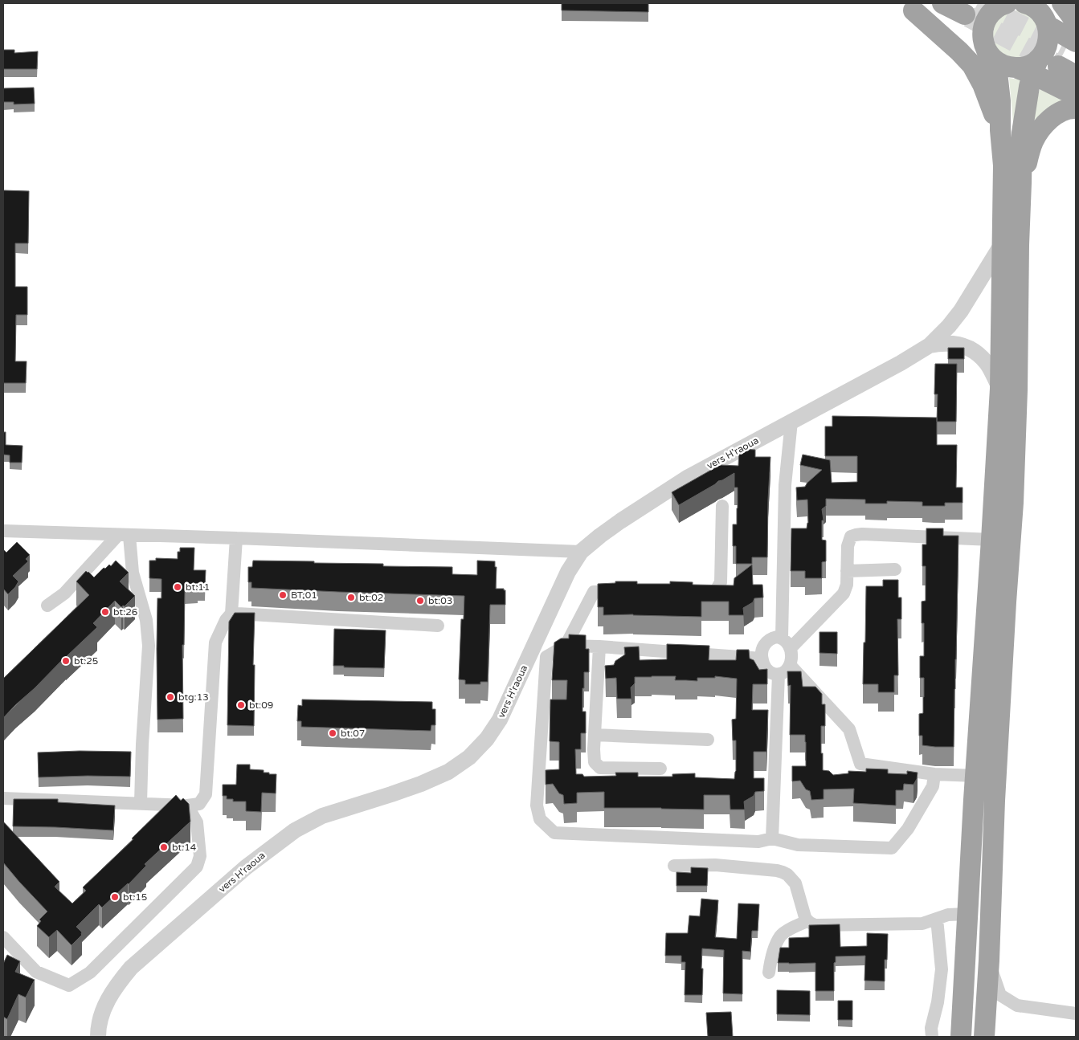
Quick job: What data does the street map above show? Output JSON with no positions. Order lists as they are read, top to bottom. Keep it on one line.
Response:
{"streets":{"street":["vers H'raoua"]},"places":["bt:11","BT:01","bt:02","bt:03","bt:26","bt:25","btg:13","bt:09","bt:07","bt:14","bt:15"]}
